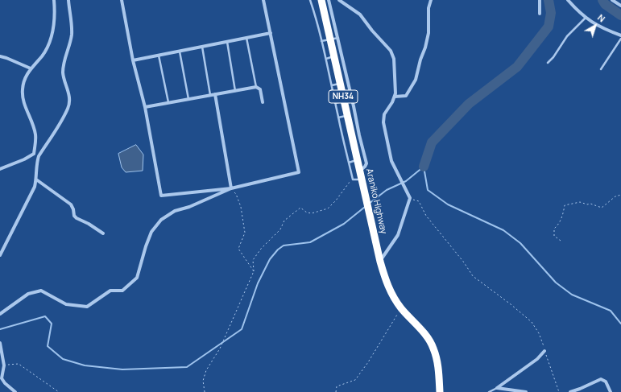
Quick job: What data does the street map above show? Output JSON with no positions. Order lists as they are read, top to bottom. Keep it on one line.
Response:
{"streets":{"highway":["NH34","Araniko Highway"]},"north":"top right"}
